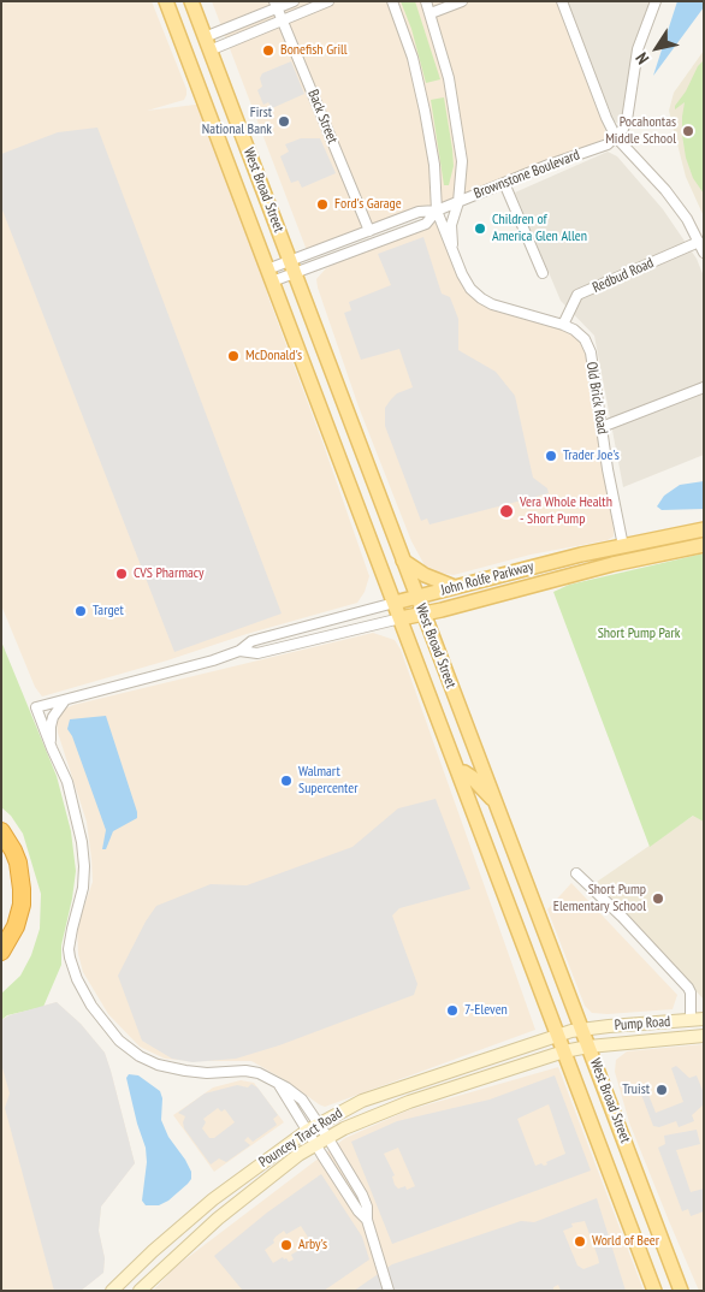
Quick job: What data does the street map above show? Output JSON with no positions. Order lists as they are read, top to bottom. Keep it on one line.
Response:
{"streets":{"main road":["West Broad Street","John Rolfe Parkway","Pump Road","Pouncey Tract Road"],"street":["Back Street","Brownstone Boulevard","Redbud Road","Old Brick Road"]},"crossings":[["Back Street","Brownstone Boulevard"],["Brownstone Boulevard","West Broad Street"],["Brownstone Boulevard","Old Brick Road"],["West Broad Street","John Rolfe Parkway"],["West Broad Street","Pump Road"],["West Broad Street","Pouncey Tract Road"],["Redbud Road","Old Brick Road"],["Old Brick Road","John Rolfe Parkway"],["Pump Road","Pouncey Tract Road"]],"parks":["Short Pump Park"],"places":["Bonefish Grill","First National Bank","Pocahontas Middle School","Ford's Garage","Children of America Glen Allen","McDonald's","Trader Joe's","Vera Whole Health - Short Pump","CVS Pharmacy","Target","Walmart Supercenter","Short Pump Elementary School","7-Eleven","Truist","World of Beer","Arby's"],"north":"bottom left"}
